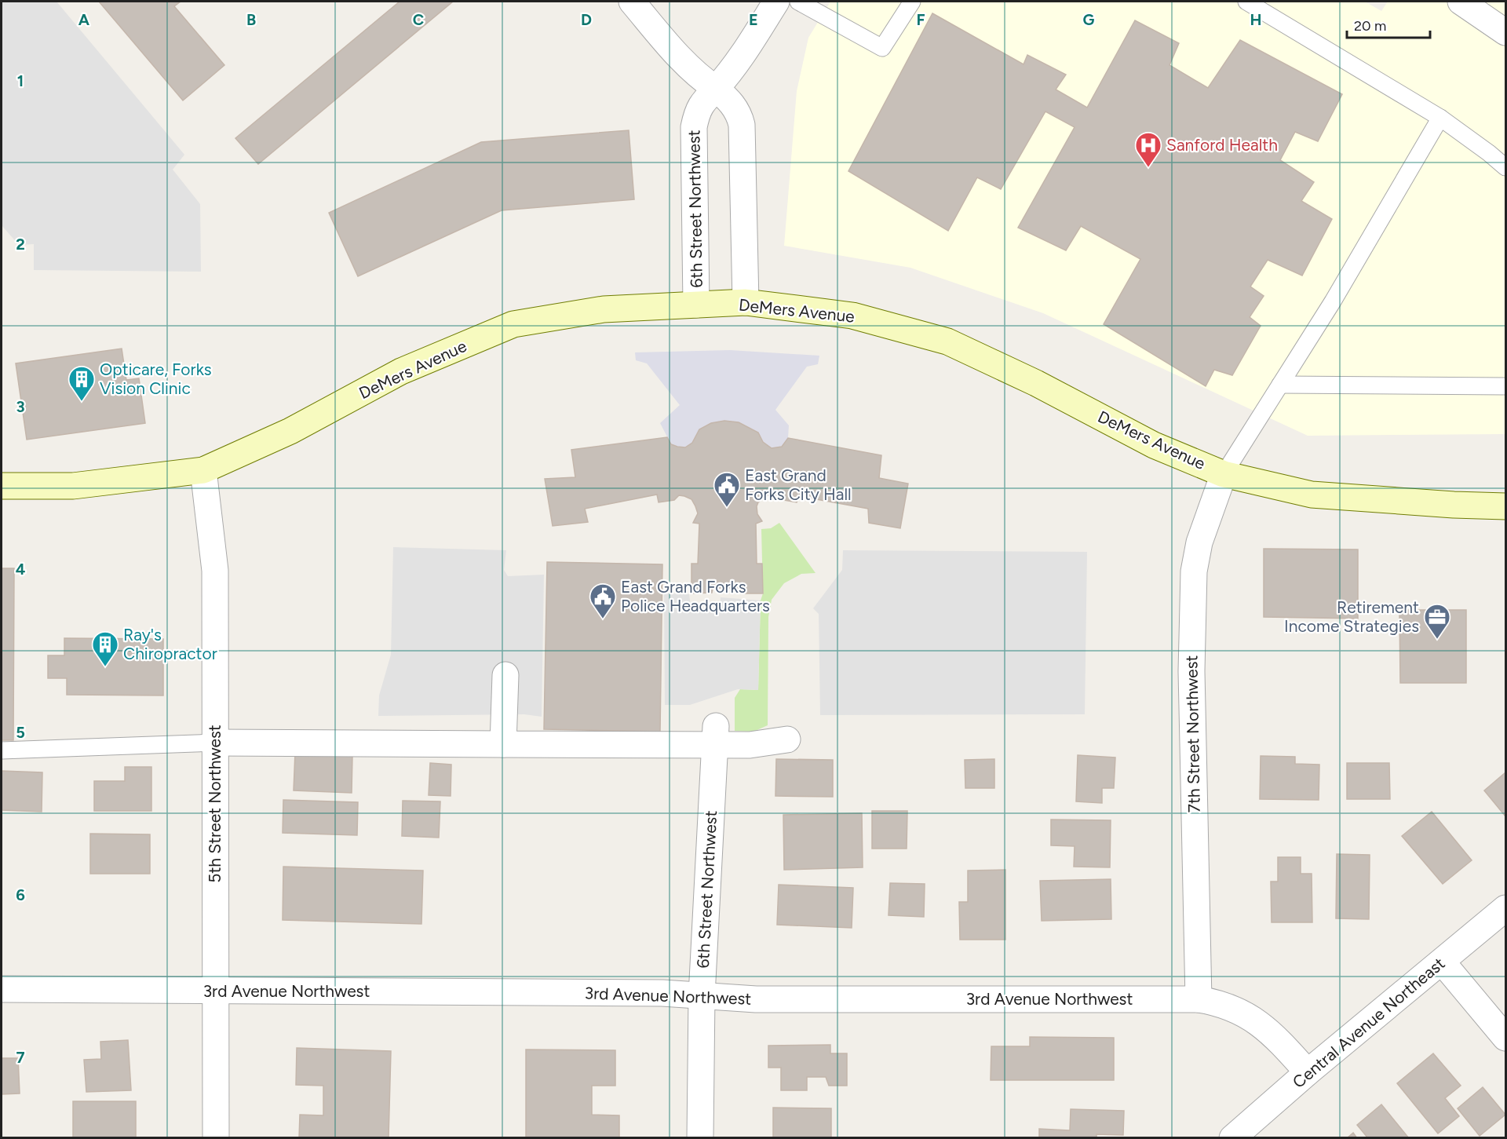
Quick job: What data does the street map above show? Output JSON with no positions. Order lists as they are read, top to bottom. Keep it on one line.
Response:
{"streets":{"main road":["DeMers Avenue"],"street":["6th Street Northwest","7th Street Northwest","5th Street Northwest","3rd Avenue Northwest","Central Avenue Northeast"]},"crossings":[["6th Street Northwest","DeMers Avenue"],["6th Street Northwest","3rd Avenue Northwest"],["DeMers Avenue","7th Street Northwest"],["DeMers Avenue","5th Street Northwest"],["7th Street Northwest","3rd Avenue Northwest"],["5th Street Northwest","3rd Avenue Northwest"],["3rd Avenue Northwest","Central Avenue Northeast"]],"places":{"hospital":["Sanford Health"],"building":["Opticare, Forks Vision Clinic","Ray's Chiropractor"],"public building":["East Grand Forks City Hall","East Grand Forks Police Headquarters"],"office":["Retirement Income Strategies"]},"scale_bar":"20 m","grid":{"columns":["A","B","C","D","E","F","G","H"],"rows":["1","2","3","4","5","6","7"]}}
